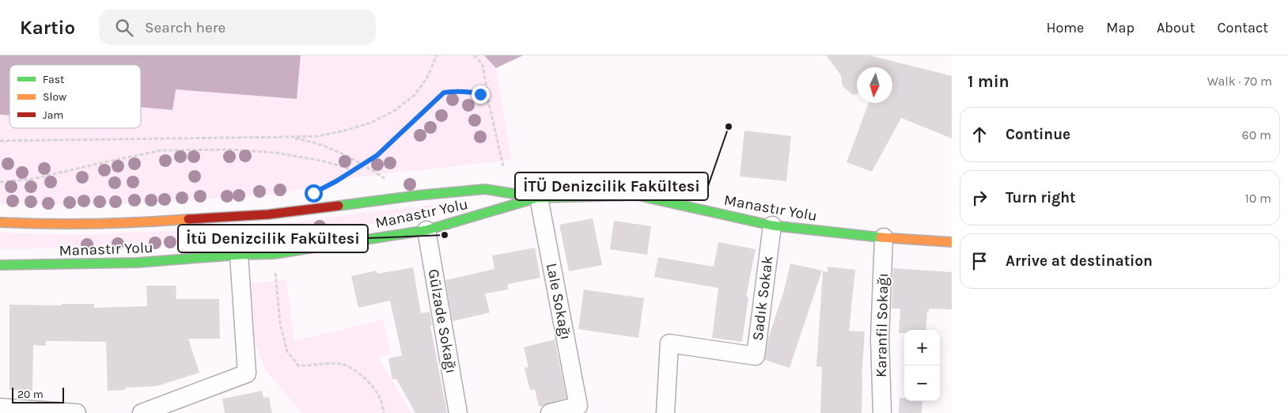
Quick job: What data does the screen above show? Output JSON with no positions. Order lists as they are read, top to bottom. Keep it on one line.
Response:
{"streets":{"main road":["Manastır Yolu"],"street":["Sadık Sokak","Lale Sokağı","Gülzade Sokağı","Karanfil Sokağı"]},"crossings":[["Manastır Yolu","Sadık Sokak"],["Manastır Yolu","Lale Sokağı"],["Manastır Yolu","Gülzade Sokağı"],["Manastır Yolu","Karanfil Sokağı"]],"places":["İTÜ Denizcilik Fakültesi","İtü Denizcilik Fakültesi"],"legend":["Fast","Slow","Jam"],"scale_bar":"20 m","north":"bottom","page":{"header":"Kartio","search":"Search here","nav":["Home","Map","About","Contact"],"heading":["1 min","Walk · 70 m"],"list":[["Continue","60 m"],["Turn right","10 m"],"Arrive at destination"],"map_buttons":["+","−"],"scale":"20 m"}}
